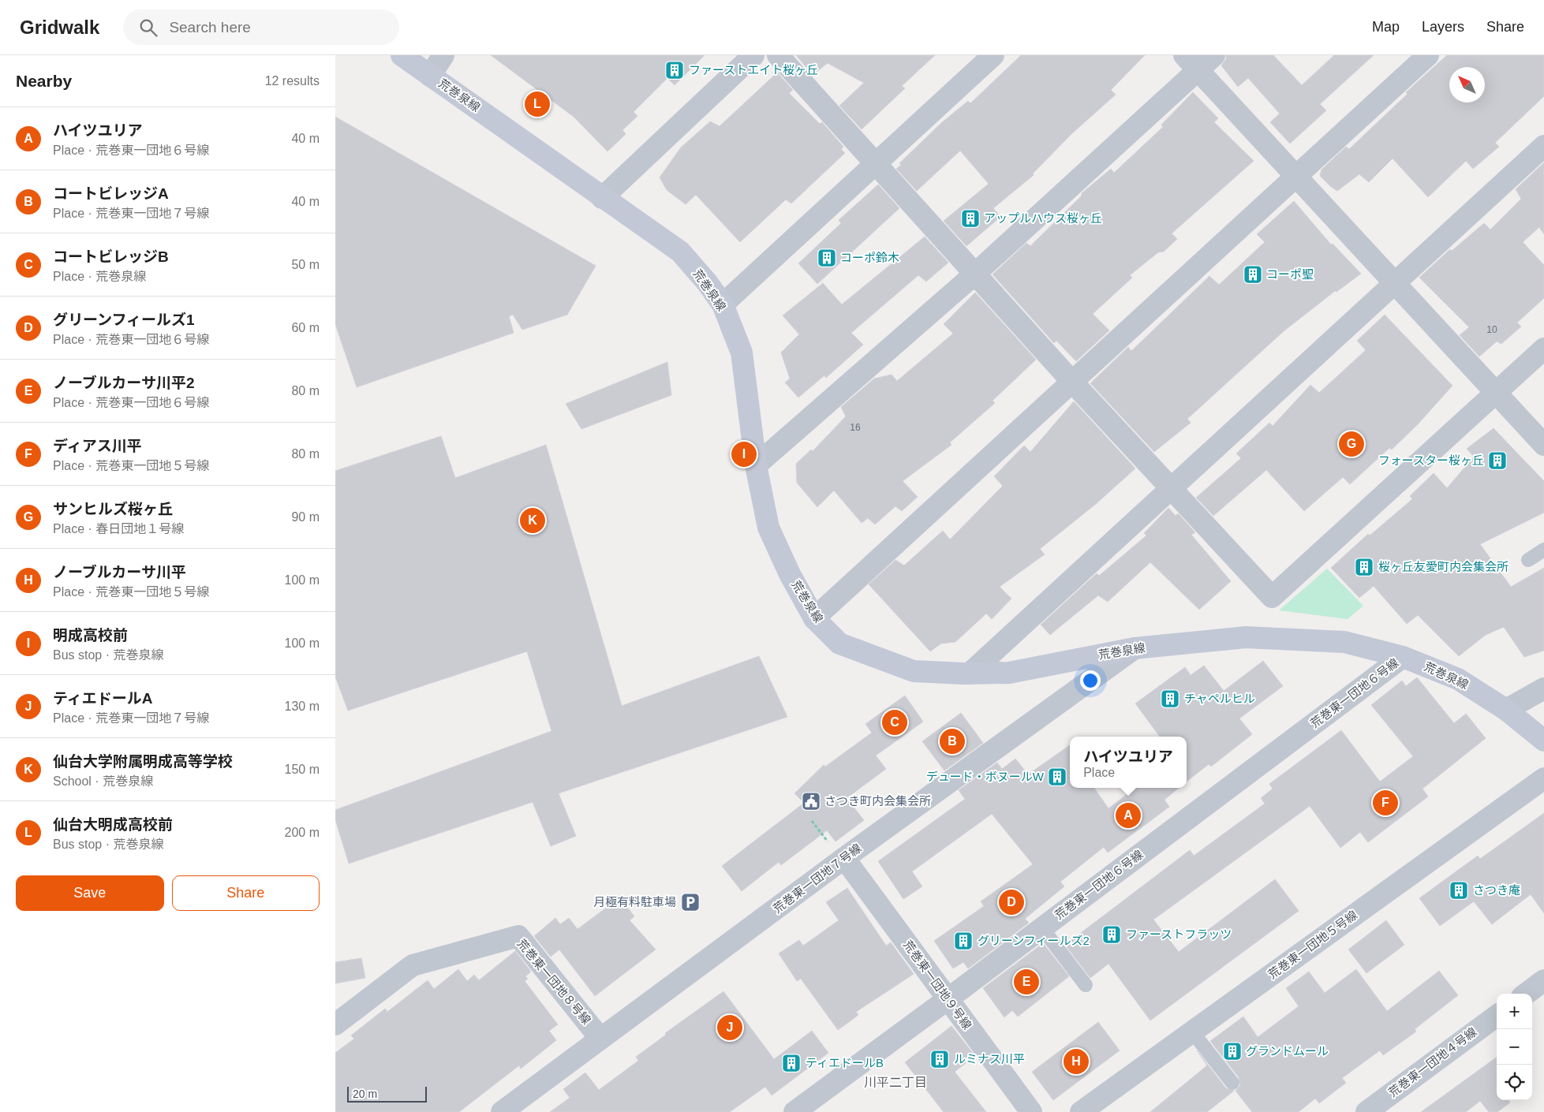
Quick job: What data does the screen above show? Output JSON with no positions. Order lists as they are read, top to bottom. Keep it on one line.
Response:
{"streets":{"street":["荒巻泉線","荒巻東一団地６号線","荒巻東一団地７号線","荒巻東一団地５号線","荒巻東一団地８号線","荒巻東一団地９号線","荒巻東一団地４号線"]},"crossings":[["荒巻泉線","荒巻東一団地６号線"],["荒巻泉線","荒巻東一団地７号線"],["荒巻東一団地６号線","荒巻東一団地９号線"],["荒巻東一団地７号線","荒巻東一団地８号線"],["荒巻東一団地７号線","荒巻東一団地９号線"]],"districts":["川平二丁目"],"places":{"building":["ファーストエイト桜ヶ丘","アップルハウス桜ヶ丘","コーポ鈴木","コーポ聖","フォースター桜ヶ丘","桜ヶ丘友愛町内会集会所","チャペルヒル","デュード・ボヌールW","さつき庵","ファーストフラッツ","グリーンフィールズ2","グランドムール","ルミナス川平","ティエドールB"],"public building":["さつき町内会集会所"],"parking":["月極有料駐車場"]},"house_numbers":["10","16"],"scale_bar":"20 m","north":"top left","page":{"header":"Gridwalk","search":"Search here","nav":["Map","Layers","Share"],"heading":["Nearby","12 results"],"pins":["L","G","I","K","C","B","F","A","D","E","J","H"],"list":[{"mark":"A","name":"ハイツユリア","note":"Place · 荒巻東一団地６号線","value":"40 m"},{"mark":"B","name":"コートビレッジA","note":"Place · 荒巻東一団地７号線","value":"40 m"},{"mark":"C","name":"コートビレッジB","note":"Place · 荒巻泉線","value":"50 m"},{"mark":"D","name":"グリーンフィールズ1","note":"Place · 荒巻東一団地６号線","value":"60 m"},{"mark":"E","name":"ノーブルカーサ川平2","note":"Place · 荒巻東一団地６号線","value":"80 m"},{"mark":"F","name":"ディアス川平","note":"Place · 荒巻東一団地５号線","value":"80 m"},{"mark":"G","name":"サンヒルズ桜ヶ丘","note":"Place · 春日団地１号線","value":"90 m"},{"mark":"H","name":"ノーブルカーサ川平","note":"Place · 荒巻東一団地５号線","value":"100 m"},{"mark":"I","name":"明成高校前","note":"Bus stop · 荒巻泉線","value":"100 m"},{"mark":"J","name":"ティエドールA","note":"Place · 荒巻東一団地７号線","value":"130 m"},{"mark":"K","name":"仙台大学附属明成高等学校","note":"School · 荒巻泉線","value":"150 m"},{"mark":"L","name":"仙台大明成高校前","note":"Bus stop · 荒巻泉線","value":"200 m"}],"popup":["ハイツユリア","Place"],"buttons":["Save","Share"],"map_buttons":["+","−"],"scale":"20 m"}}
